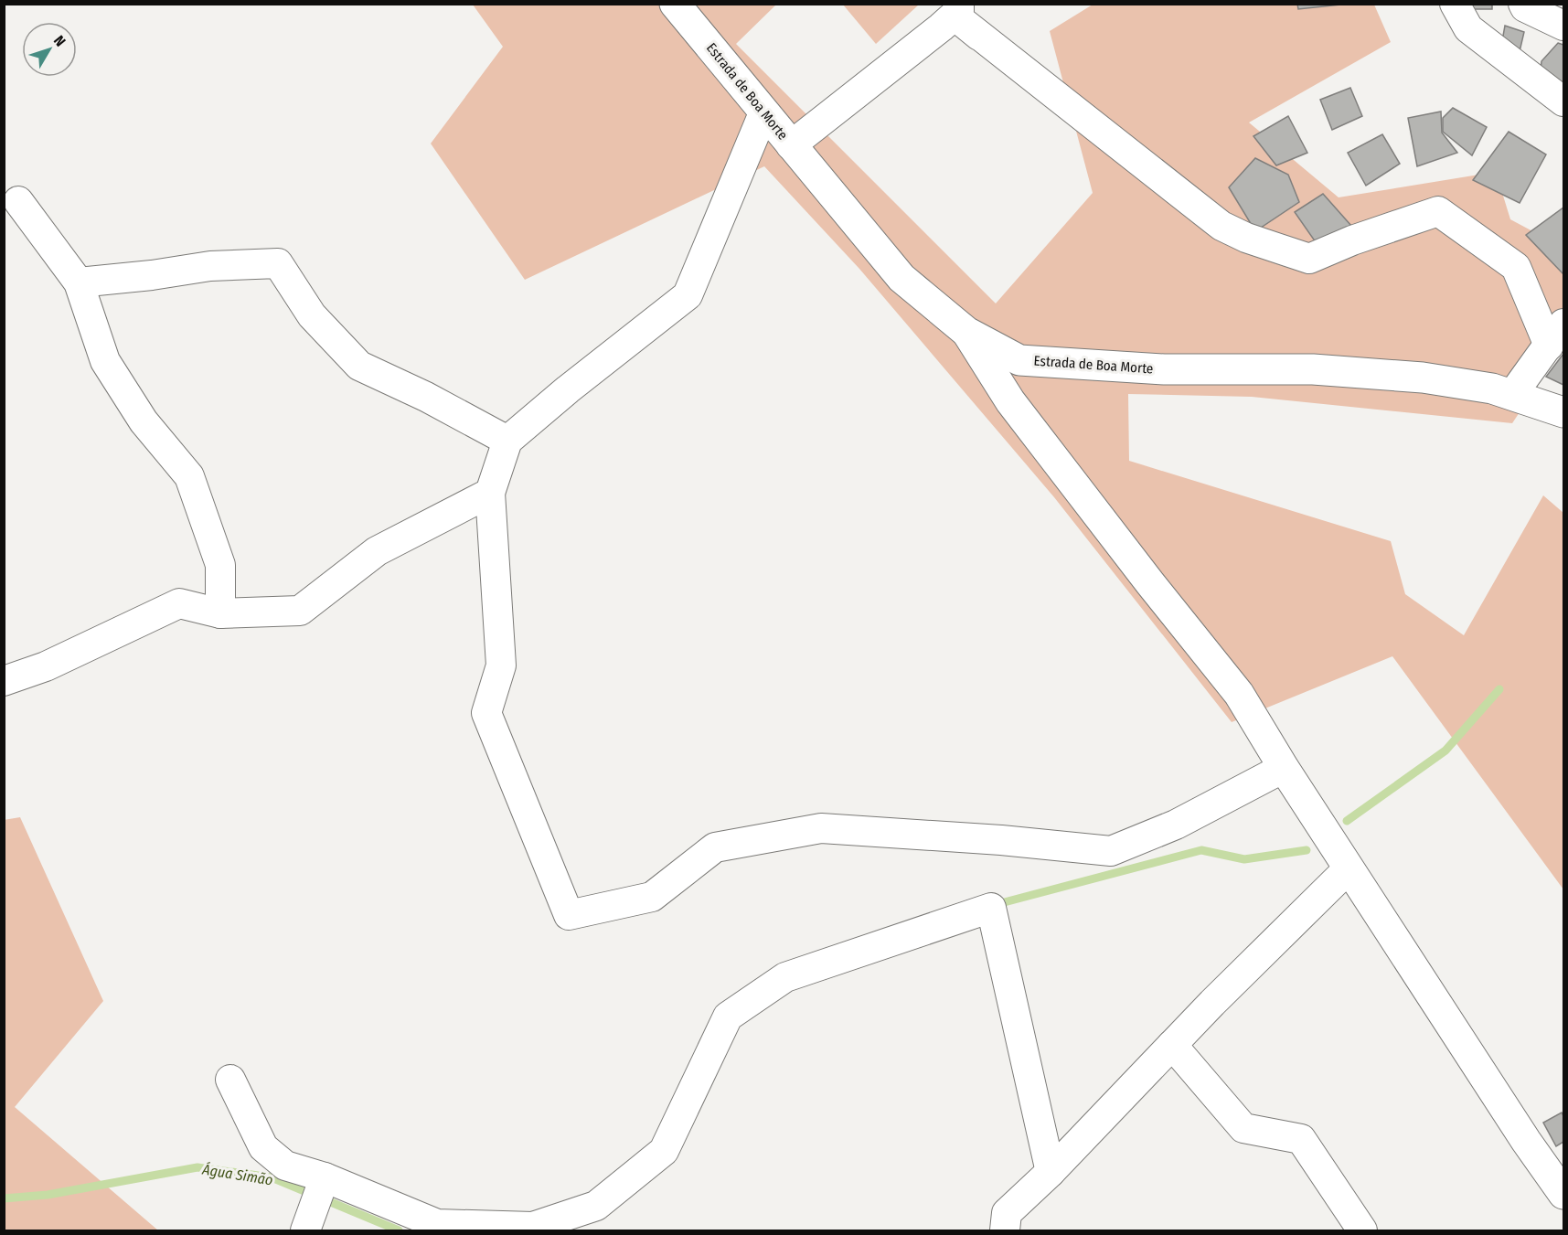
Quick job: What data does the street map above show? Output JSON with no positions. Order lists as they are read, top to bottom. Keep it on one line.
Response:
{"streets":{"main road":["Estrada de Boa Morte"]},"water":["Água Simão"],"north":"top right"}
